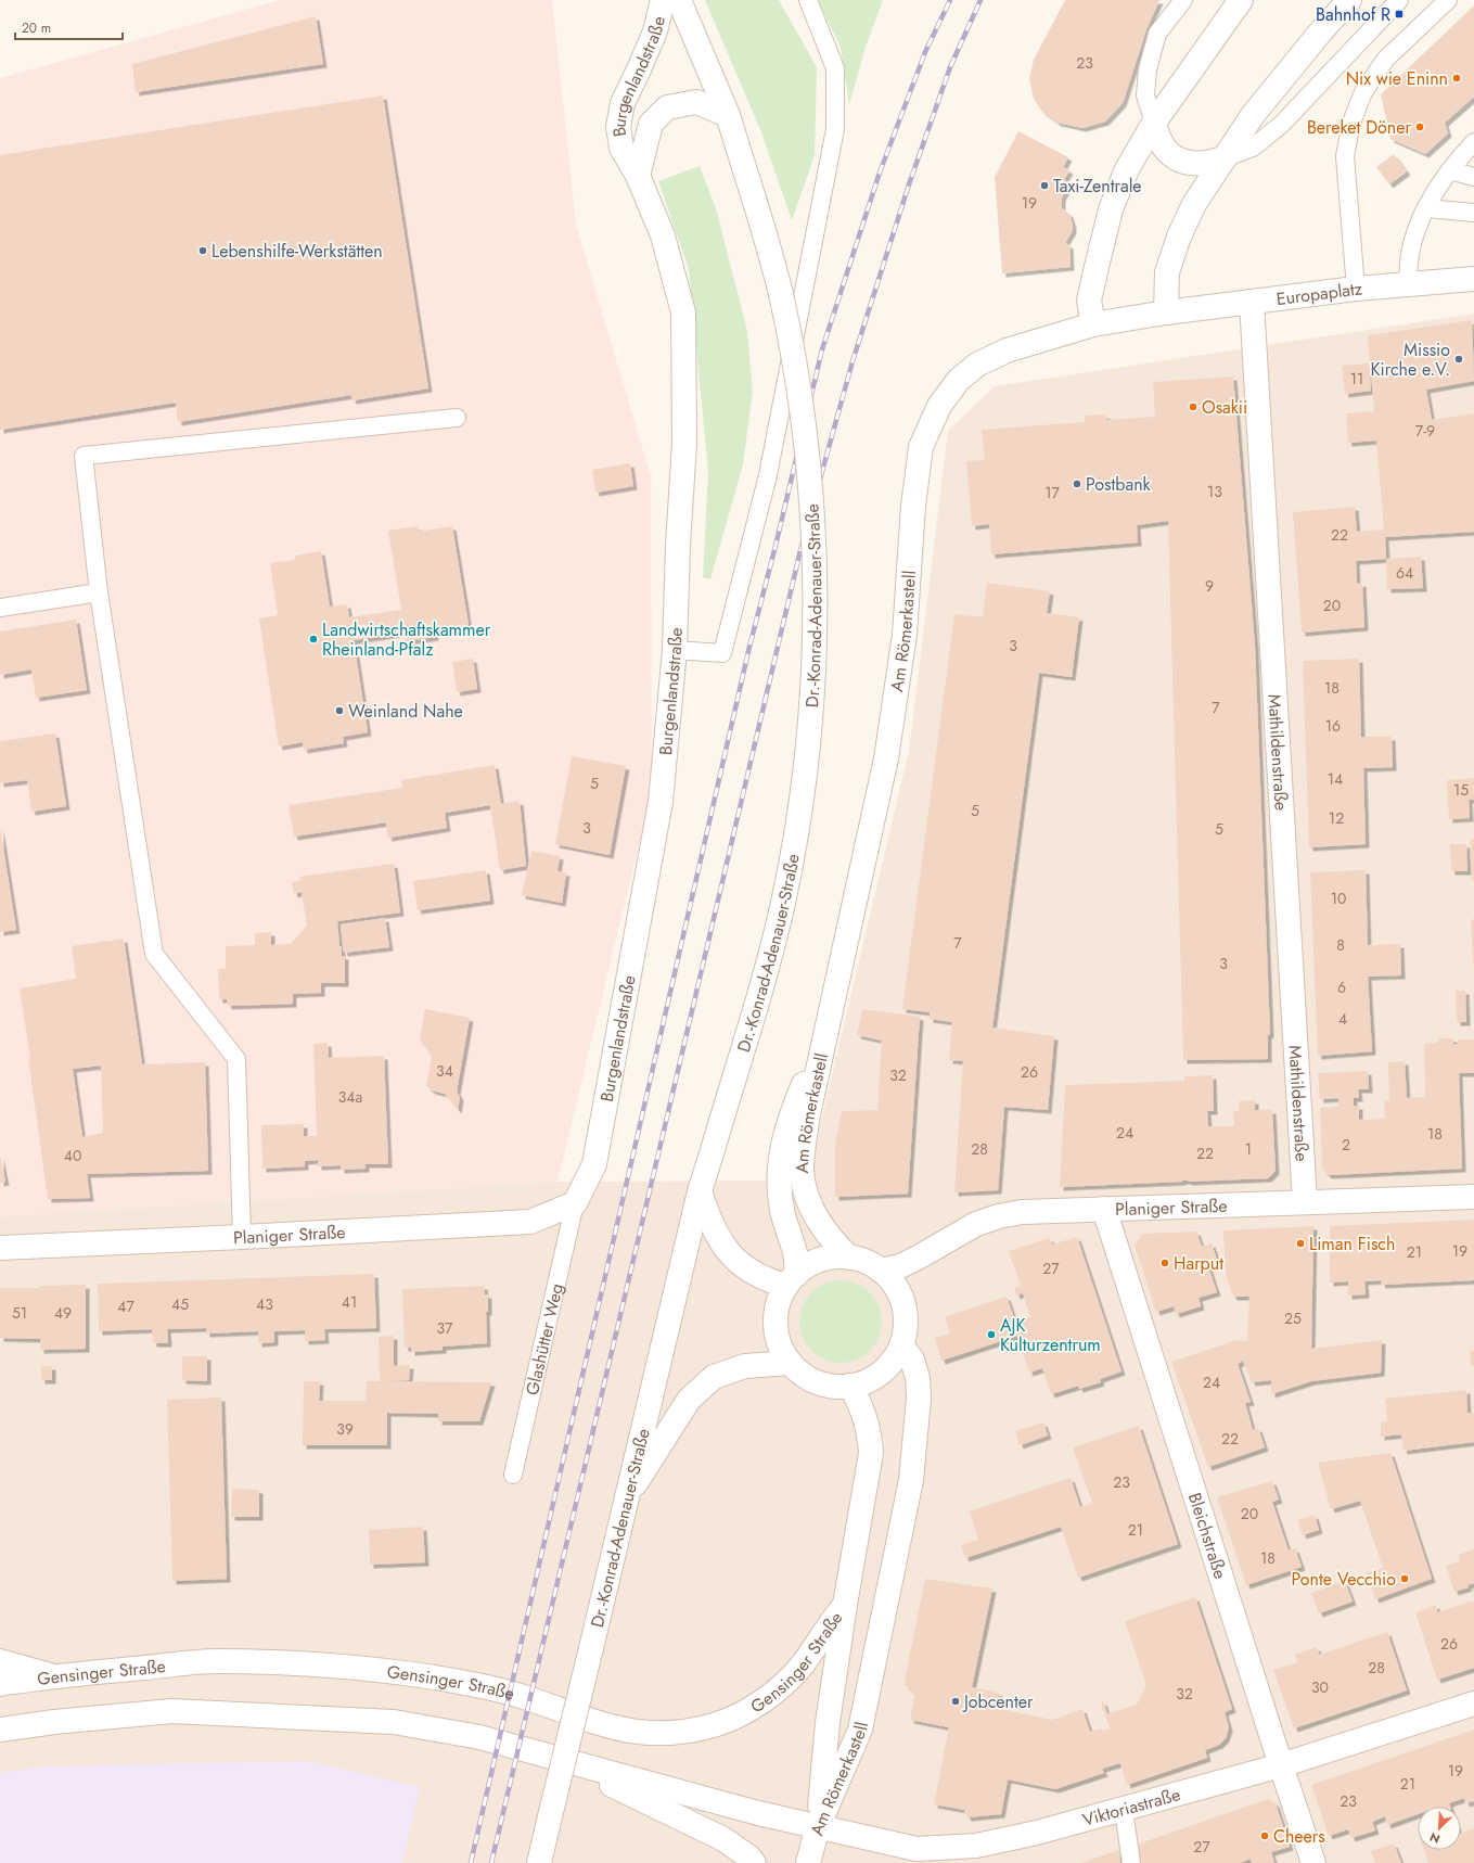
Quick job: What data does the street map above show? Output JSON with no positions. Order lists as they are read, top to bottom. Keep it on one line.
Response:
{"streets":{"street":["Burgenlandstraße","Europaplatz","Dr.-Konrad-Adenauer-Straße","Am Römerkastell","Mathildenstraße","Planiger Straße","Bleichstraße","Gensinger Straße","Viktoriastraße"],"lane":["Glashütter Weg"]},"crossings":[["Burgenlandstraße","Dr.-Konrad-Adenauer-Straße"],["Burgenlandstraße","Planiger Straße"],["Burgenlandstraße","Glashütter Weg"],["Europaplatz","Am Römerkastell"],["Europaplatz","Mathildenstraße"],["Am Römerkastell","Planiger Straße"],["Am Römerkastell","Gensinger Straße"],["Am Römerkastell","Viktoriastraße"],["Mathildenstraße","Planiger Straße"],["Planiger Straße","Glashütter Weg"],["Planiger Straße","Bleichstraße"],["Bleichstraße","Viktoriastraße"]],"places":{"transit":["Bahnhof R"],"other":["Nix wie Eninn","Bereket Döner","Taxi-Zentrale","Lebenshilfe-Werkstätten","Missio Kirche e.V.","Osakii","Postbank","Landwirtschaftskammer Rheinland-Pfalz","Weinland Nahe","Liman Fisch","Harput","AJK Kulturzentrum","Ponte Vecchio","Jobcenter","Cheers"]},"house_numbers":["23","19","11","7-9","13","17","22","64","9","20","3","18","7","16","14","5","15","5","12","3","5","10","7","8","3","6","4","34","26","32","34a","24","18","2","28","1","22","40","19","21","27","41","45","43","47","51","49","25","37","24","39","22","23","20","21","18","26","28","30","32","19","21","23","27"],"scale_bar":"20 m","north":"bottom left"}
